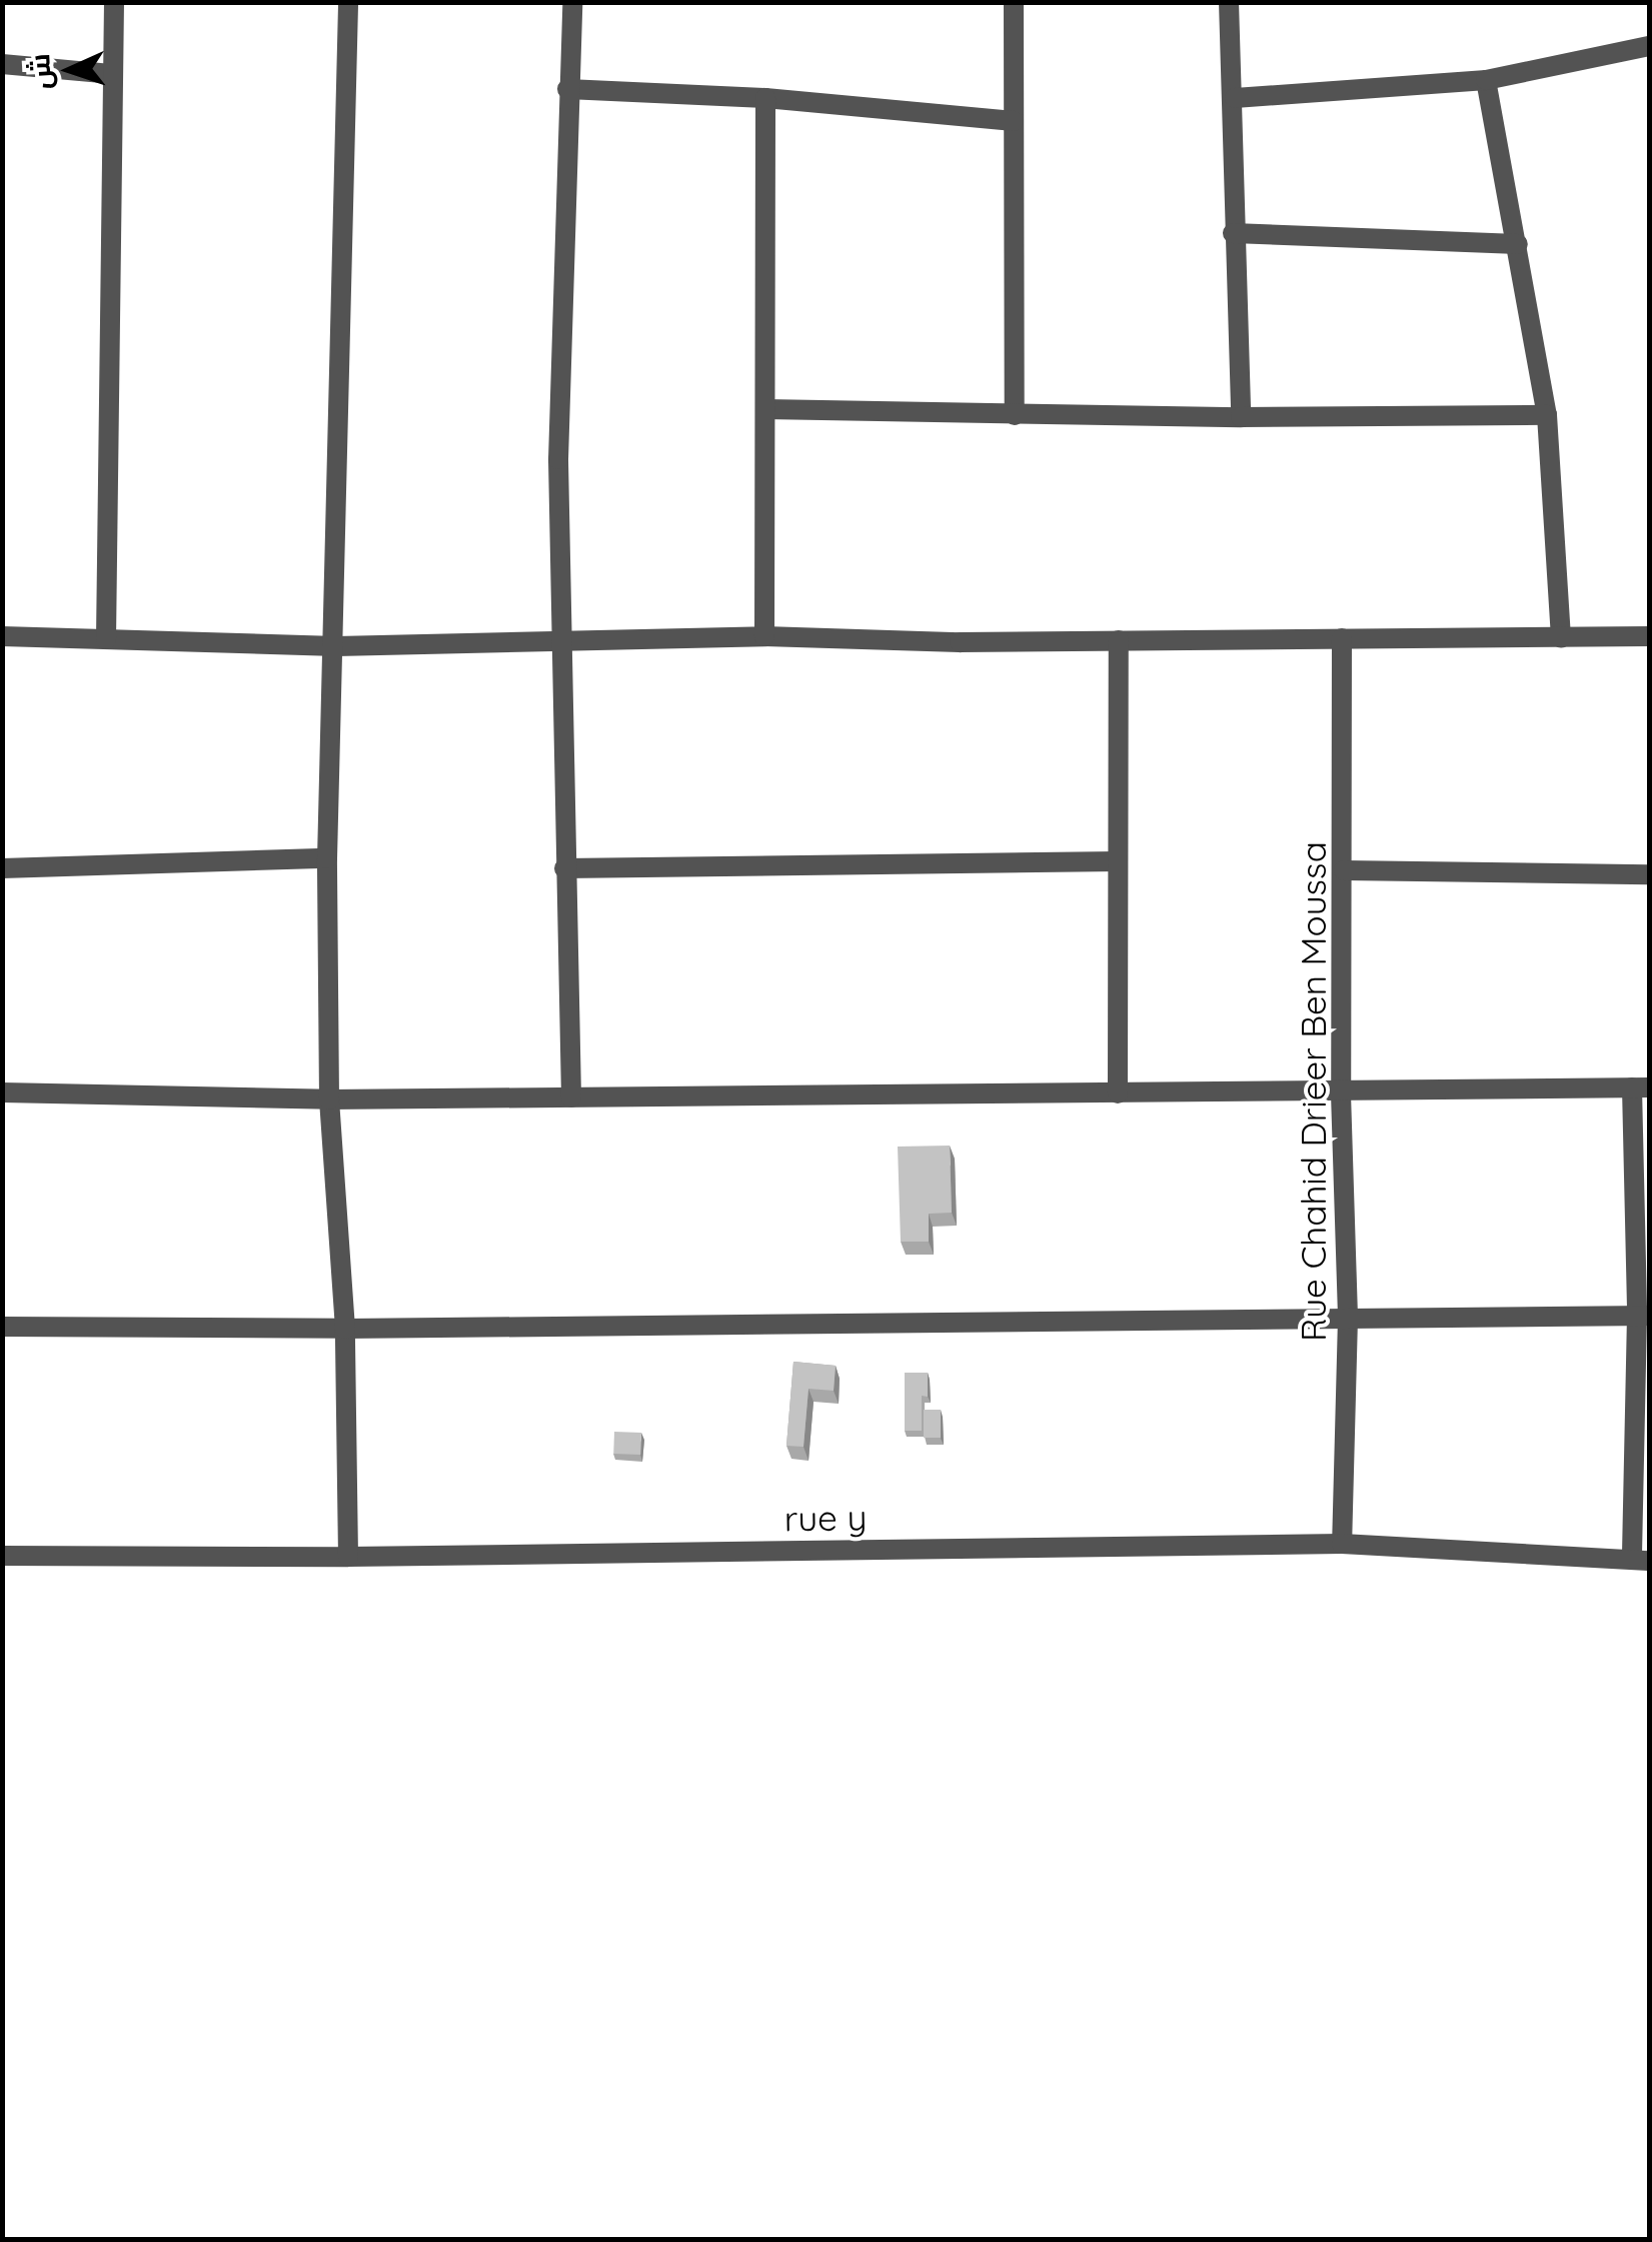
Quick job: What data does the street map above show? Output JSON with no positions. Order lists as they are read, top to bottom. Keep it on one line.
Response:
{"streets":{"street":["Rue Chahid Drieer Ben Moussa","rue y"]},"crossings":[["Rue Chahid Drieer Ben Moussa","rue y"]],"north":"left"}
